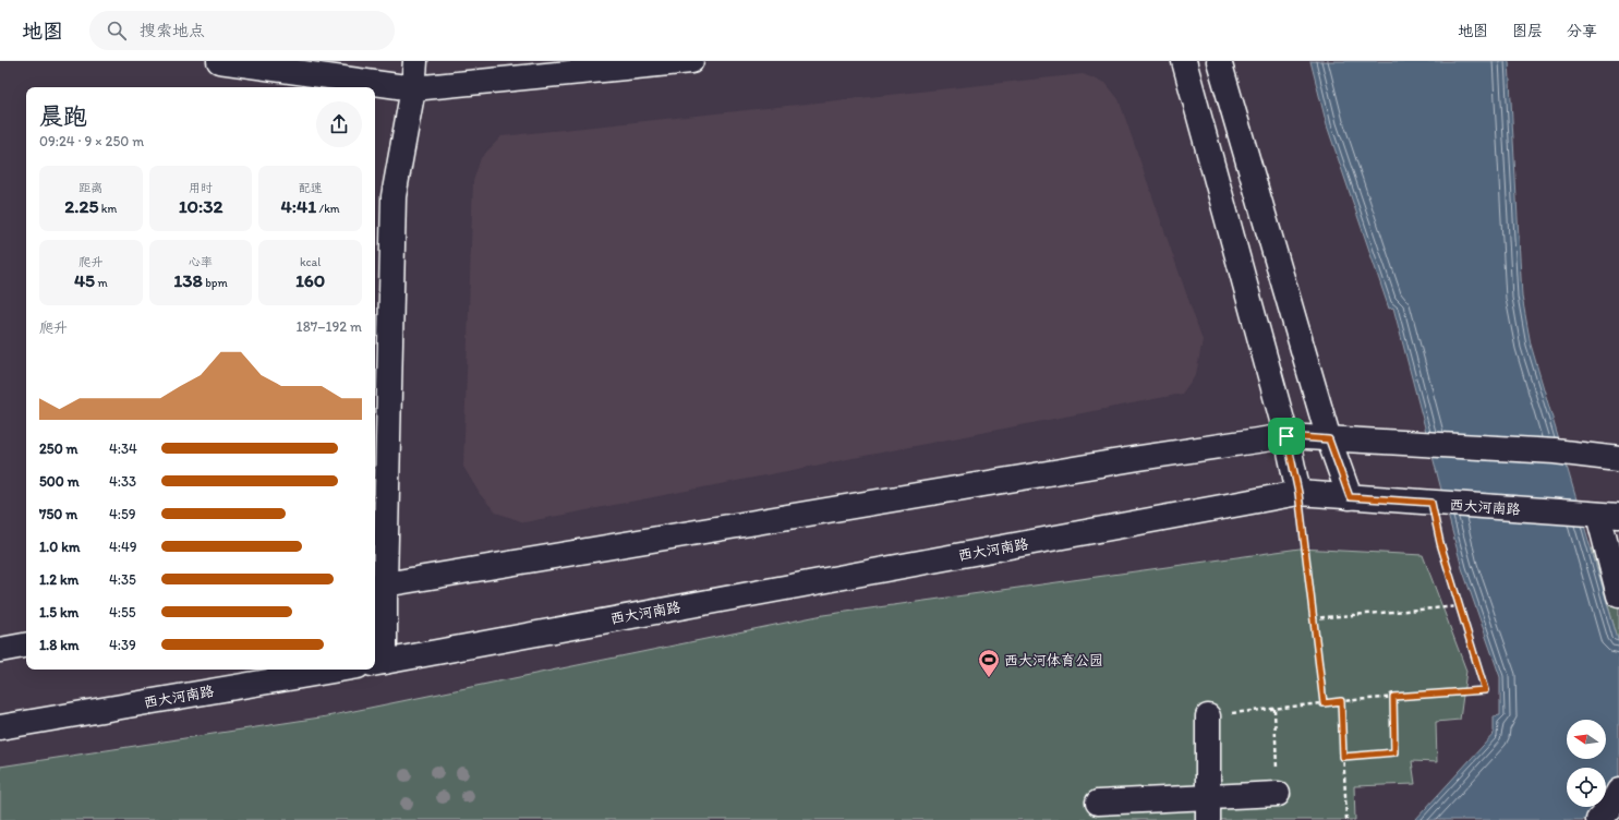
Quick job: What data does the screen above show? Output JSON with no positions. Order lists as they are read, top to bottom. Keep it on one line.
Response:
{"streets":{"street":["西大河南路"]},"places":{"sports":["西大河体育公园"]},"north":"left","page":{"header":"地图","search":"搜索地点","nav":["地图","图层","分享"],"heading":["晨跑","09:24 · 9 × 250 m"],"stats":[["距离","2.25 km"],["用时","10:32"],["配速","4:41 /km"],["爬升","45 m"],["心率","138 bpm"],["kcal","160"]],"chart":["爬升","187–192 m"],"list":[{"name":"250 m","note":"4:34"},{"name":"500 m","note":"4:33"},{"name":"750 m","note":"4:59"},{"name":"1.0 km","note":"4:49"},{"name":"1.2 km","note":"4:35"},{"name":"1.5 km","note":"4:55"},{"name":"1.8 km","note":"4:39"}]}}
